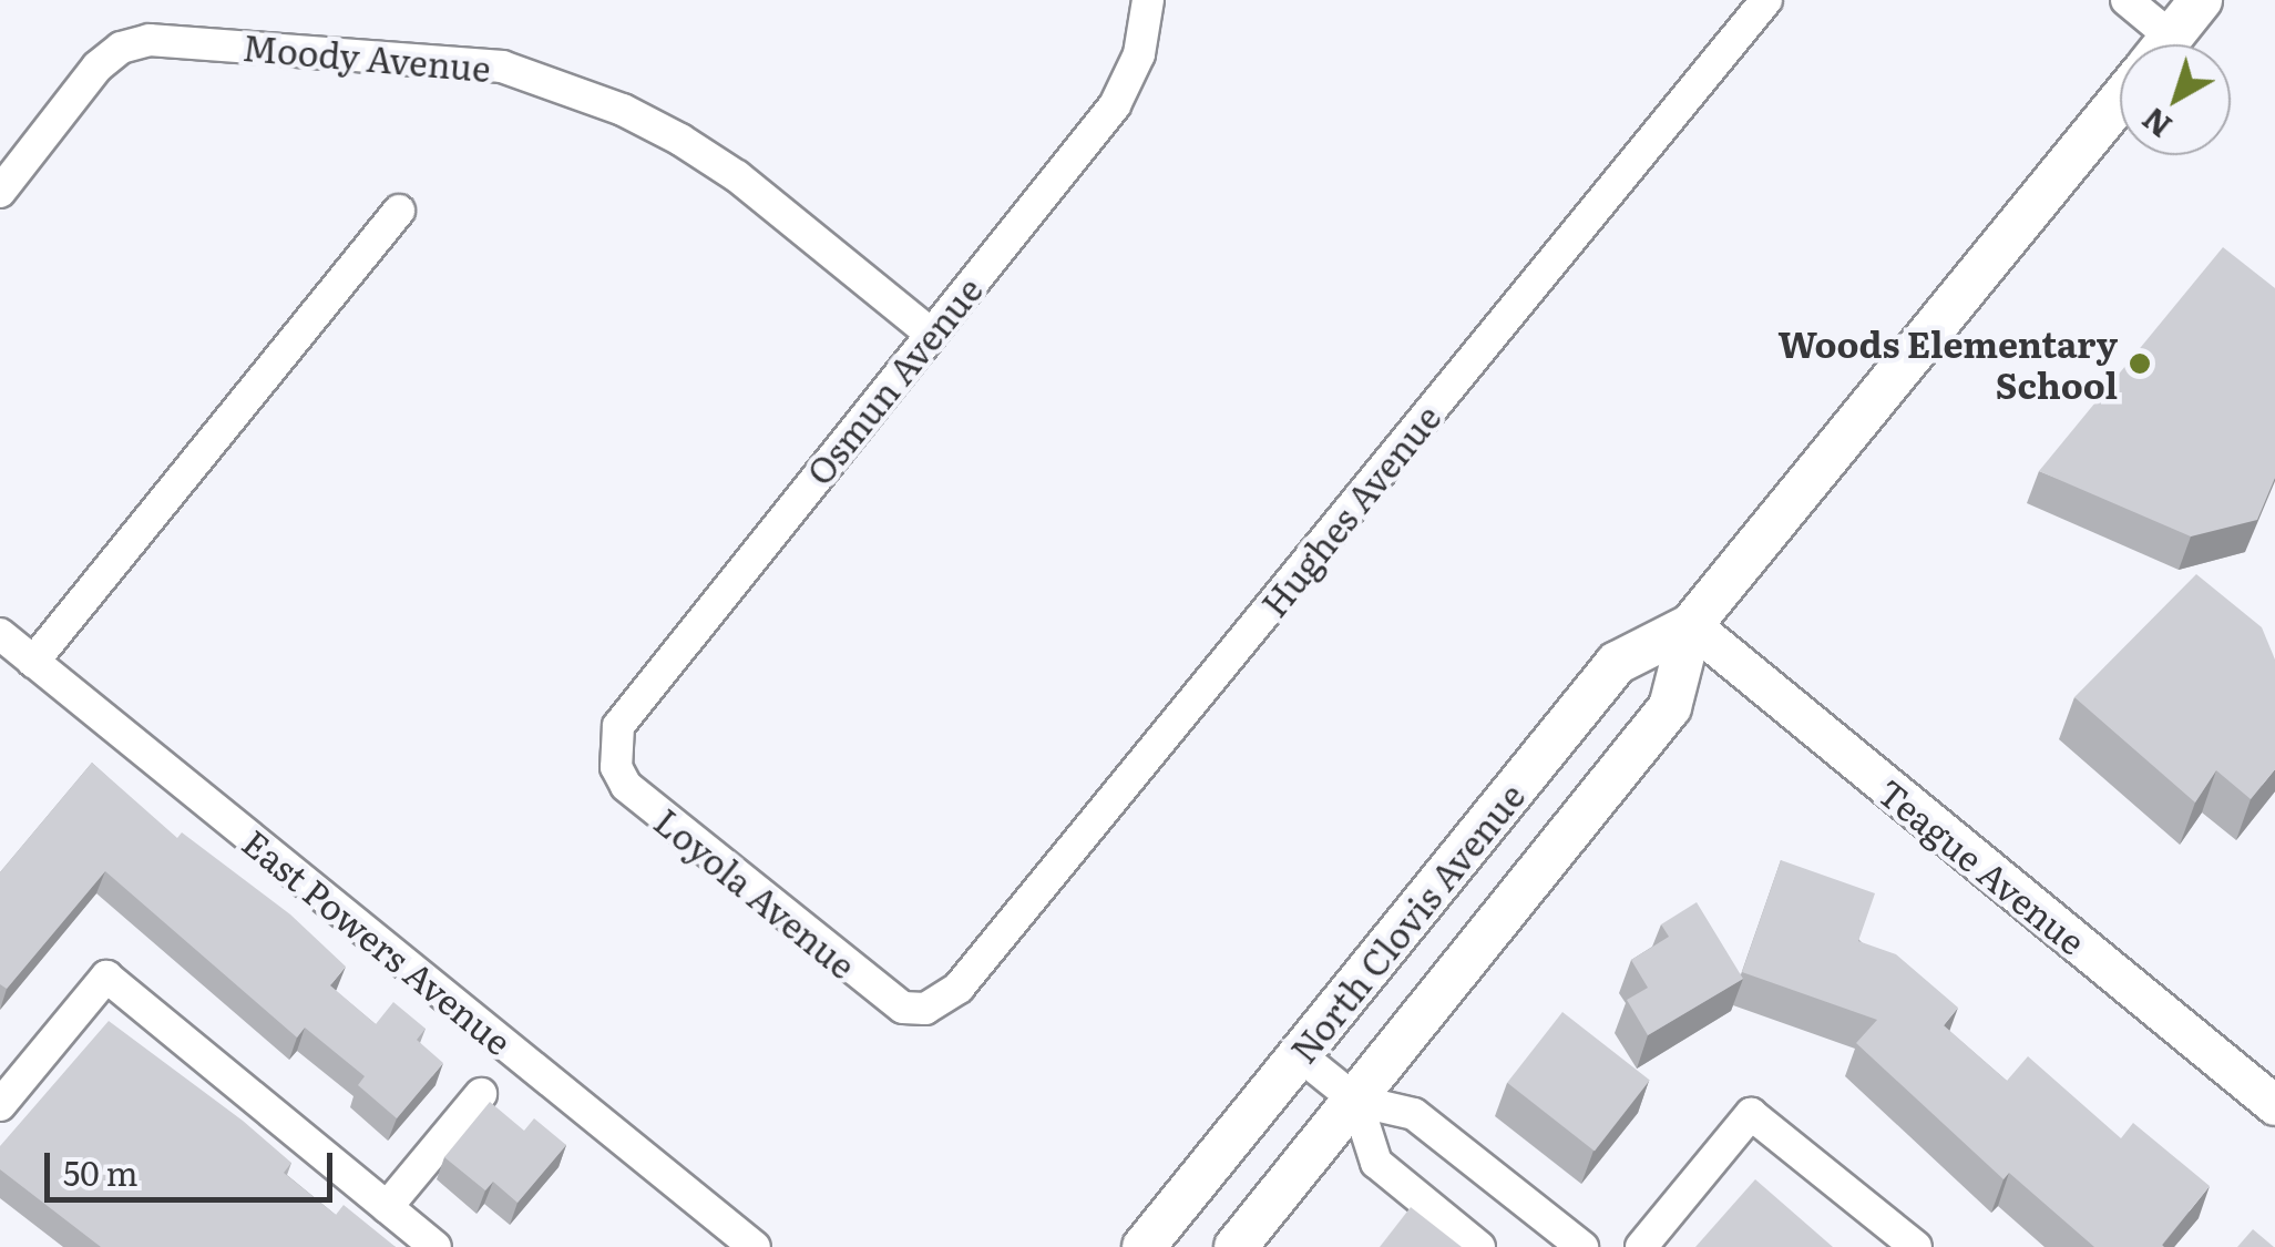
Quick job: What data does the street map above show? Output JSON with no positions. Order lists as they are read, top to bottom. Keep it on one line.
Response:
{"streets":{"main road":["North Clovis Avenue"],"street":["Moody Avenue","Osmun Avenue","Hughes Avenue","Teague Avenue","Loyola Avenue","East Powers Avenue"]},"crossings":[["Moody Avenue","Osmun Avenue"],["Osmun Avenue","Loyola Avenue"],["Hughes Avenue","Loyola Avenue"],["Teague Avenue","North Clovis Avenue"]],"places":["Woods Elementary School"],"scale_bar":"50 m","north":"bottom left"}
